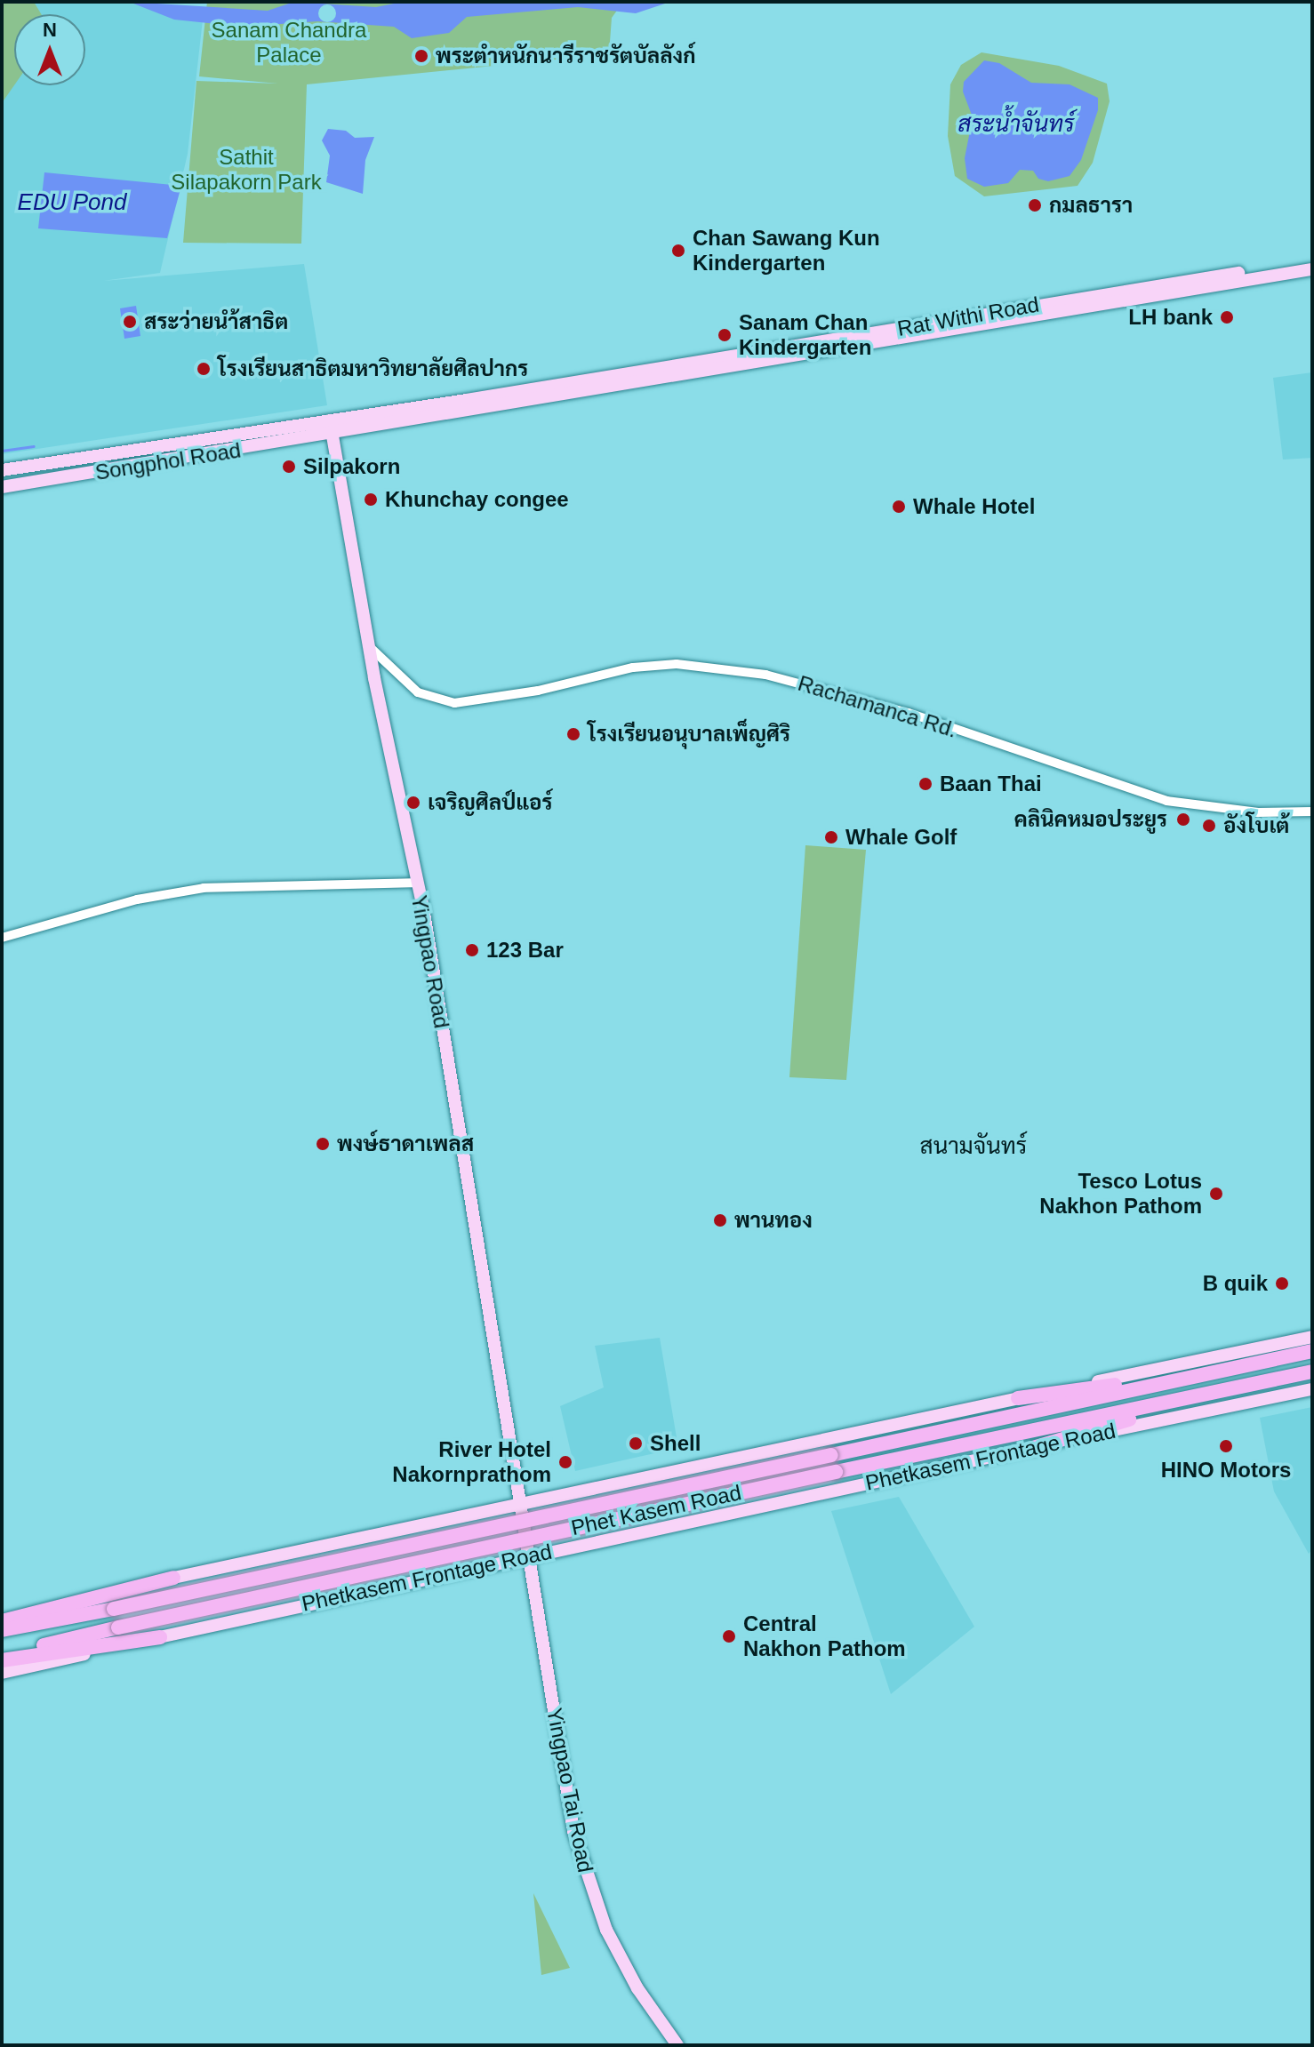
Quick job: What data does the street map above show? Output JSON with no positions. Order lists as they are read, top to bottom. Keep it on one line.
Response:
{"streets":{"highway":["Phet Kasem Road"],"main road":["Rat Withi Road","Songphol Road","Yingpao Road","Phetkasem Frontage Road","Yingpao Tai Road"],"street":["Rachamanca Rd."]},"crossings":[["Rat Withi Road","Songphol Road"],["Rat Withi Road","Yingpao Road"],["Songphol Road","Yingpao Road"],["Rachamanca Rd.","Yingpao Road"],["Yingpao Road","Phetkasem Frontage Road"],["Yingpao Road","Yingpao Tai Road"],["Phetkasem Frontage Road","Yingpao Tai Road"]],"districts":["สนามจันทร์"],"water":["สระน้ำจันทร์","EDU Pond"],"parks":["Sanam Chandra Palace","Sathit Silapakorn Park"],"places":["พระตำหนักนารีราชรัตบัลลังก์","กมลธารา","Chan Sawang Kun Kindergarten","LH bank","สระว่ายนำ้สาธิต","Sanam Chan Kindergarten","โรงเรียนสาธิตมหาวิทยาลัยศิลปากร","Silpakorn","Khunchay congee","Whale Hotel","โรงเรียนอนุบาลเพ็ญศิริ","Baan Thai","เจริญศิลป์แอร์","คลินิคหมอประยูร","อังโบเต้","Whale Golf","123 Bar","พงษ์ธาดาเพลส","Tesco Lotus Nakhon Pathom","พานทอง","B quik","Shell","HINO Motors","River Hotel Nakornprathom","Central Nakhon Pathom"],"north":"top"}
